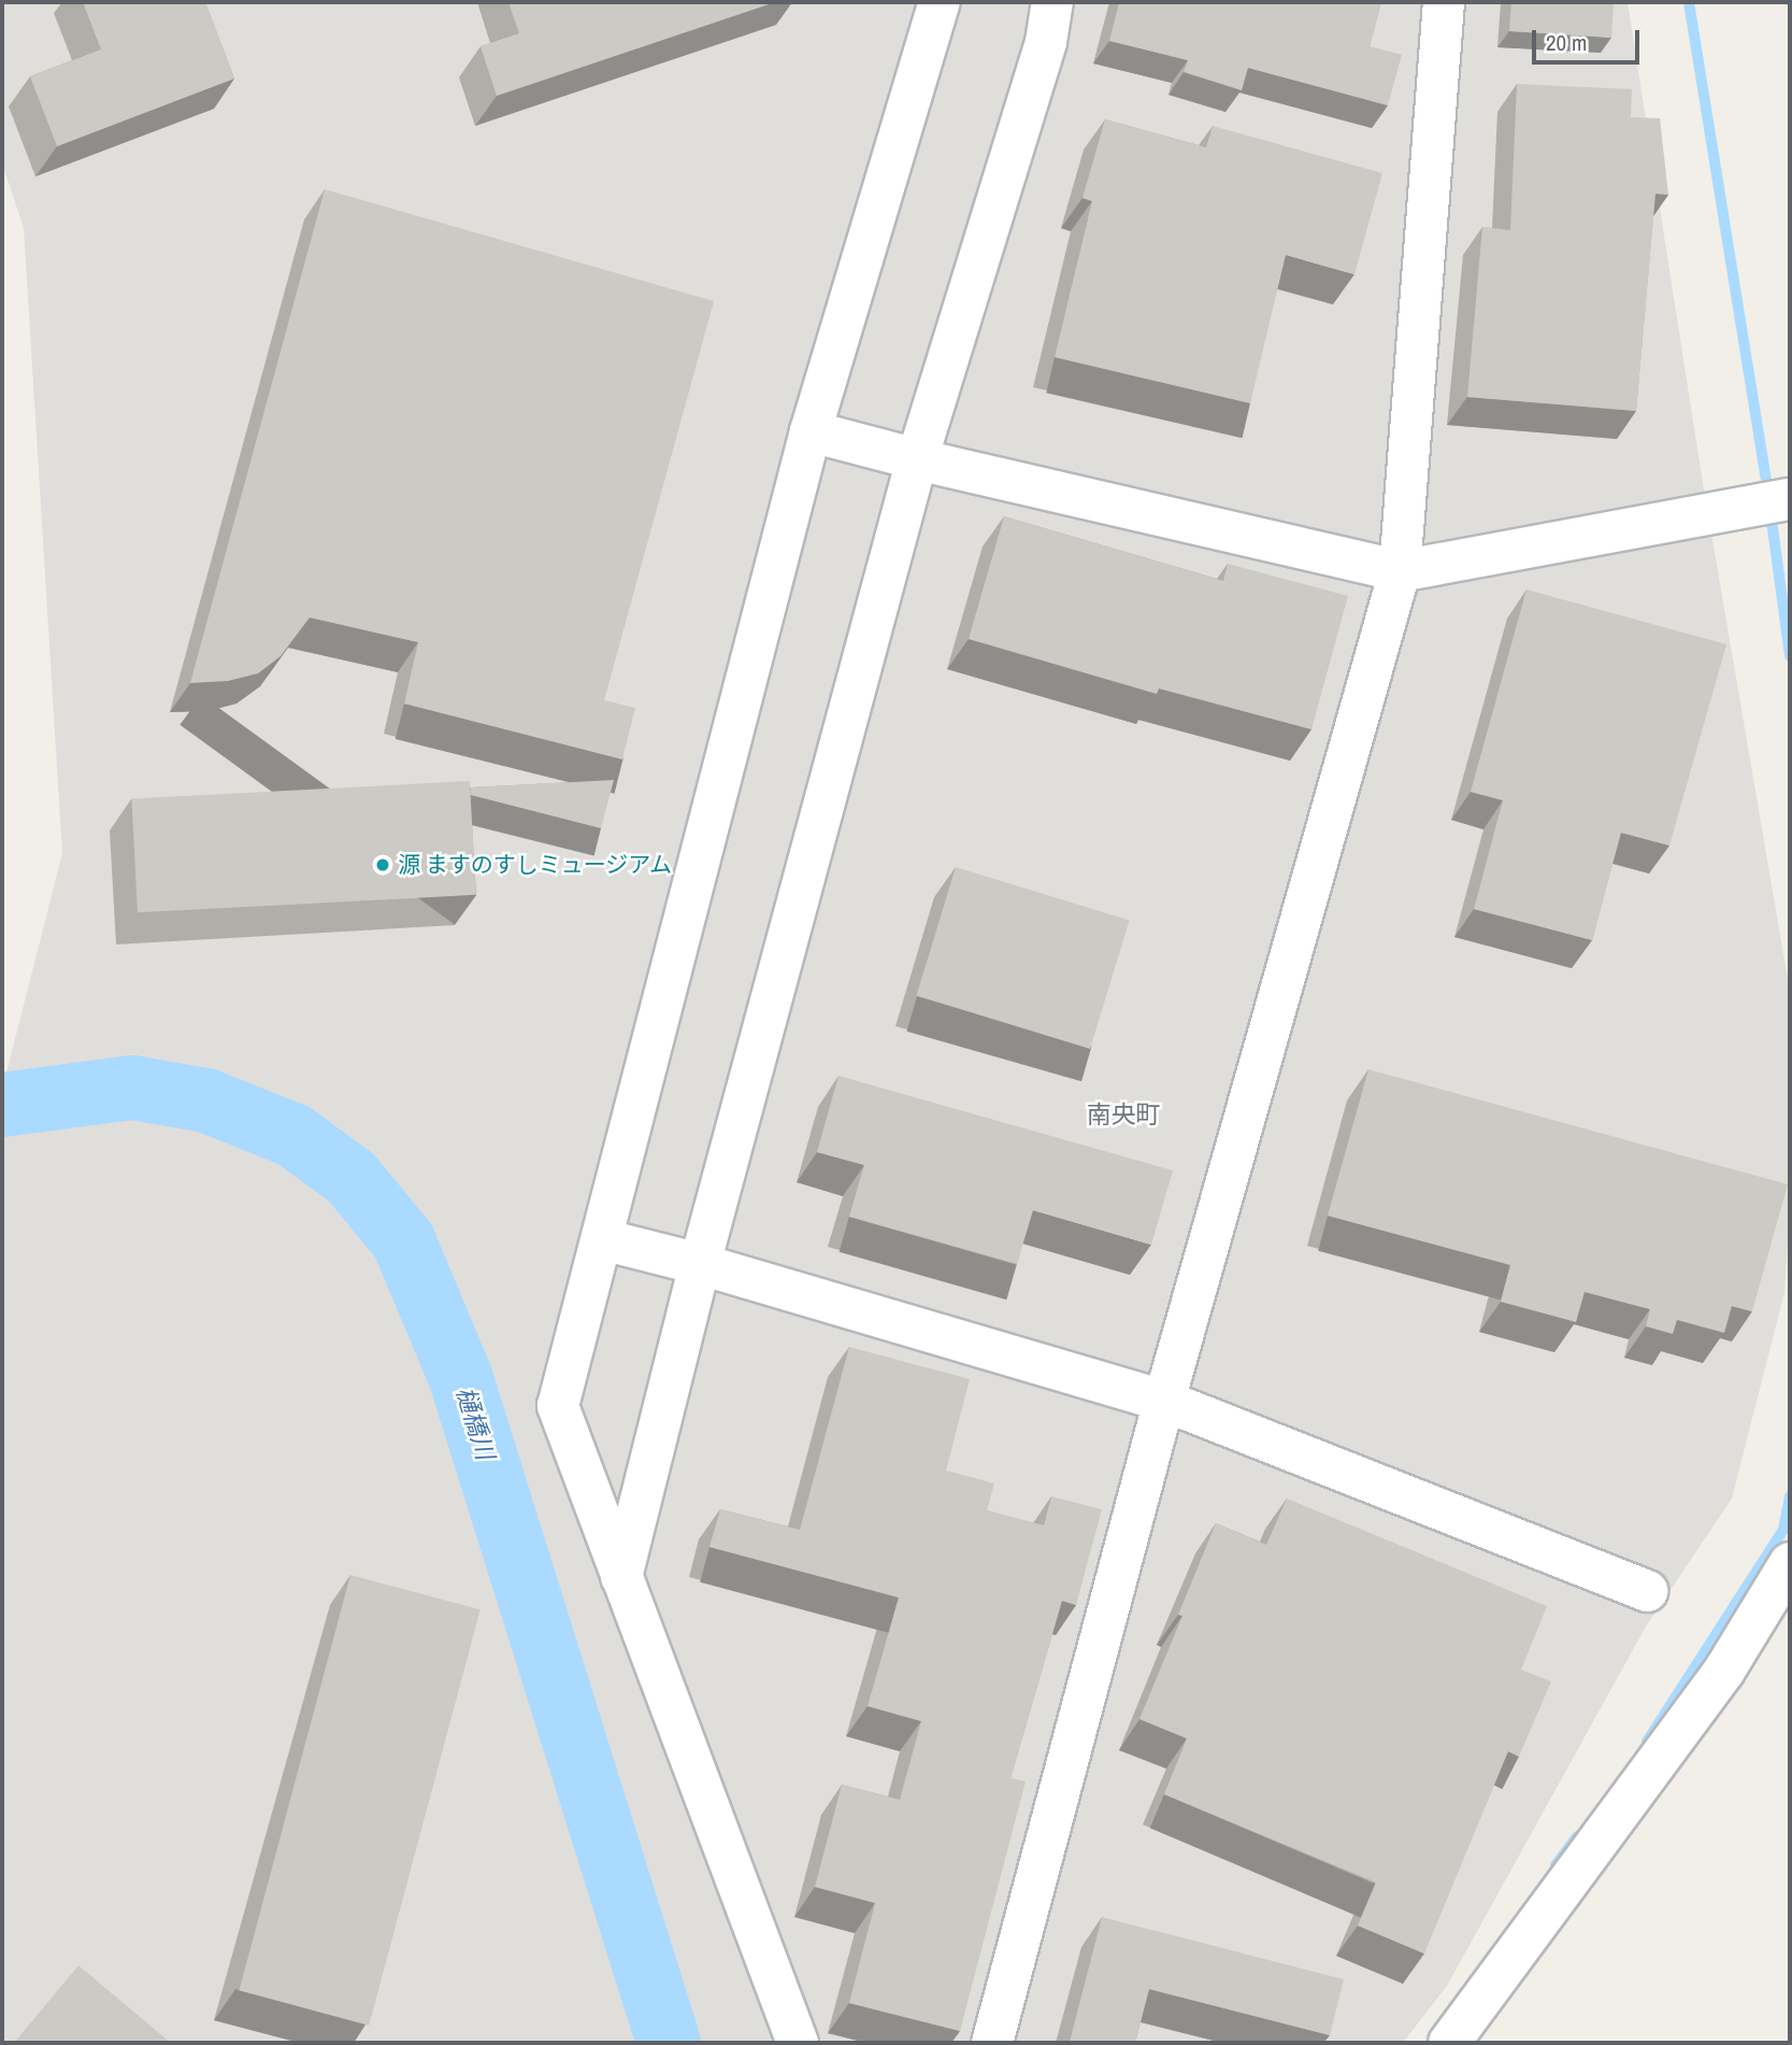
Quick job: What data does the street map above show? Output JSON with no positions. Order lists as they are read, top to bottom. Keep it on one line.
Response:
{"districts":["南央町"],"water":["樋橋川"],"places":["源 ますのすしミュージアム"],"scale_bar":"20 m"}
